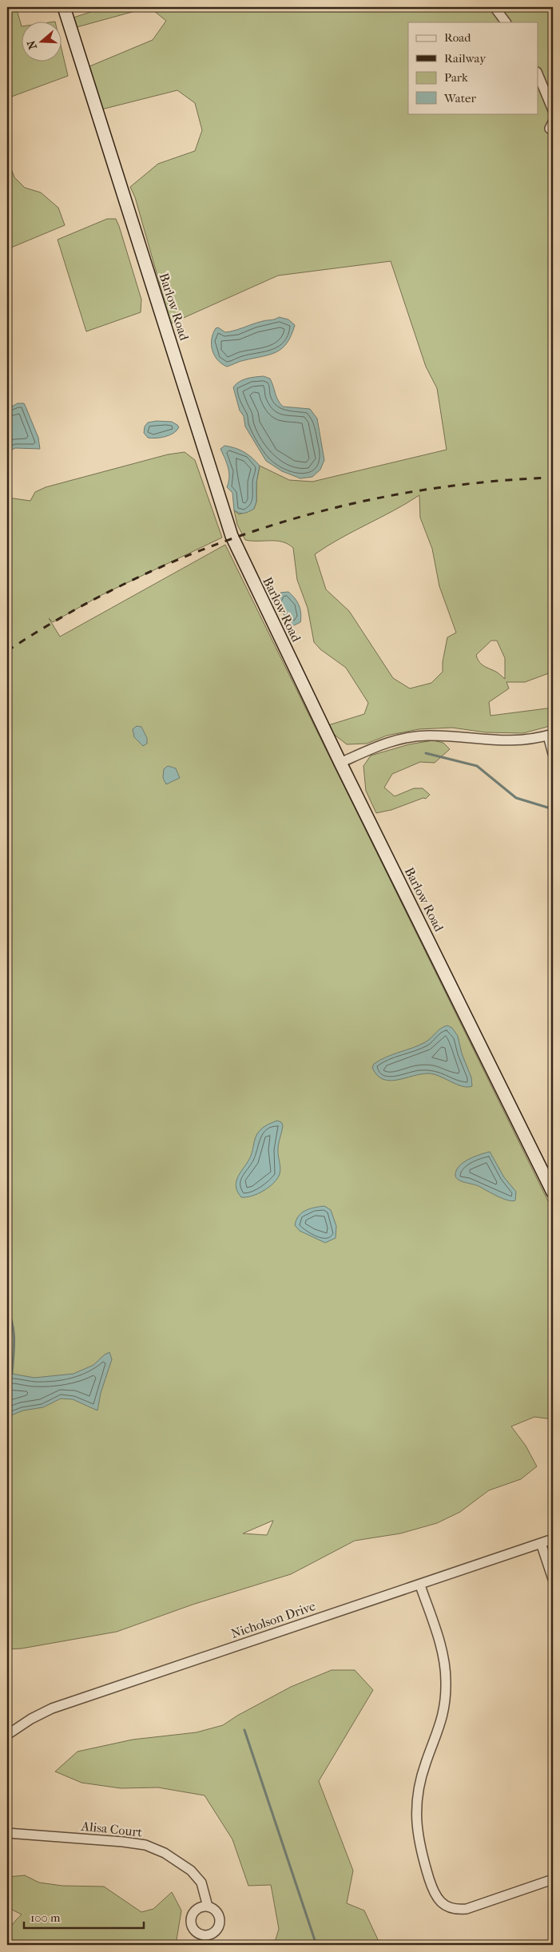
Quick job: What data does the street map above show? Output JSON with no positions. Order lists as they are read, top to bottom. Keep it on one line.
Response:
{"streets":{"street":["Barlow Road","Nicholson Drive","Alisa Court"]},"legend":["Road","Railway","Park","Water"],"scale_bar":"100 m","north":"left"}
